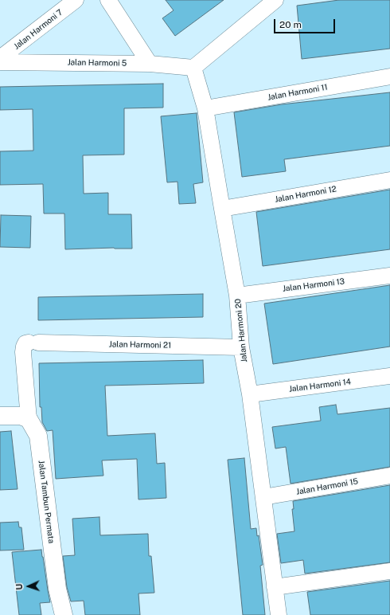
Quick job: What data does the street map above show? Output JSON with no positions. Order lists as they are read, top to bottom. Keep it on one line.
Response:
{"streets":{"street":["Jalan Harmoni 7","Jalan Harmoni 5","Jalan Harmoni 11","Jalan Harmoni 12","Jalan Harmoni 13","Jalan Harmoni 20","Jalan Harmoni 21","Jalan Harmoni 14","Jalan Harmoni 15","Jalan Tambun Permata"]},"crossings":[["Jalan Harmoni 5","Jalan Harmoni 20"],["Jalan Harmoni 11","Jalan Harmoni 20"],["Jalan Harmoni 12","Jalan Harmoni 20"],["Jalan Harmoni 13","Jalan Harmoni 20"],["Jalan Harmoni 20","Jalan Harmoni 21"],["Jalan Harmoni 20","Jalan Harmoni 14"],["Jalan Harmoni 20","Jalan Harmoni 15"],["Jalan Harmoni 21","Jalan Tambun Permata"]],"scale_bar":"20 m","north":"left"}
